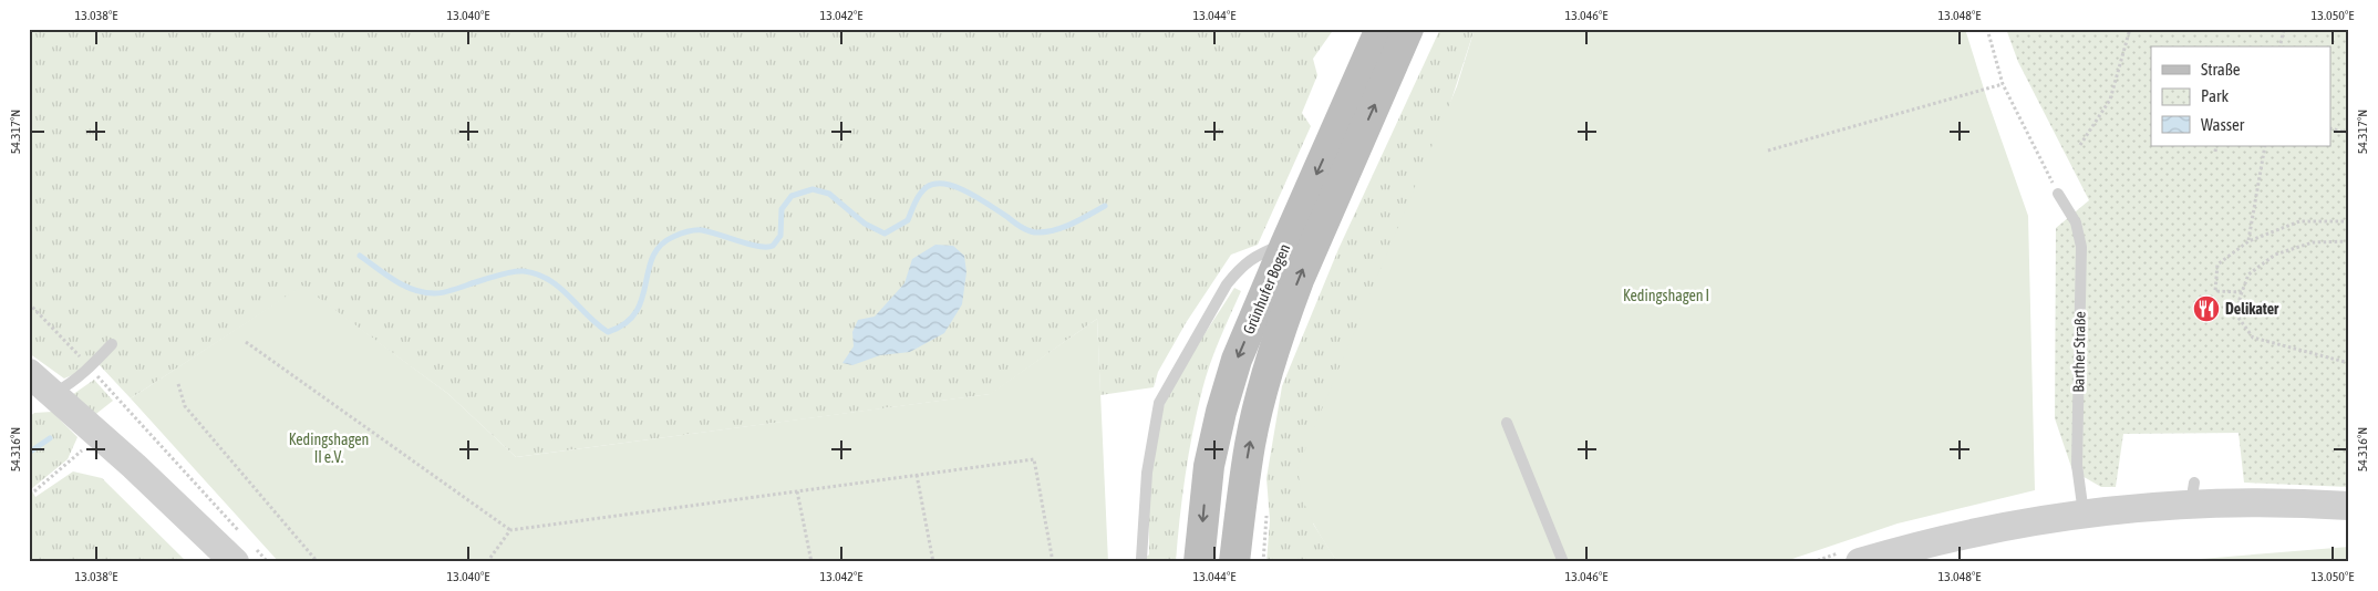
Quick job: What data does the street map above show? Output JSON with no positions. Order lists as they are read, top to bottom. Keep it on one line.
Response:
{"streets":{"main road":["Grünhufer Bogen"],"lane":["Barther Straße"]},"parks":["Kedingshagen I","Kedingshagen II e.V."],"places":{"restaurant":["Delikater"]},"legend":["Straße","Park","Wasser"],"coordinates":["13.038°E","13.040°E","13.042°E","13.044°E","13.046°E","13.048°E","13.050°E","54.317°N","54.316°N"]}
